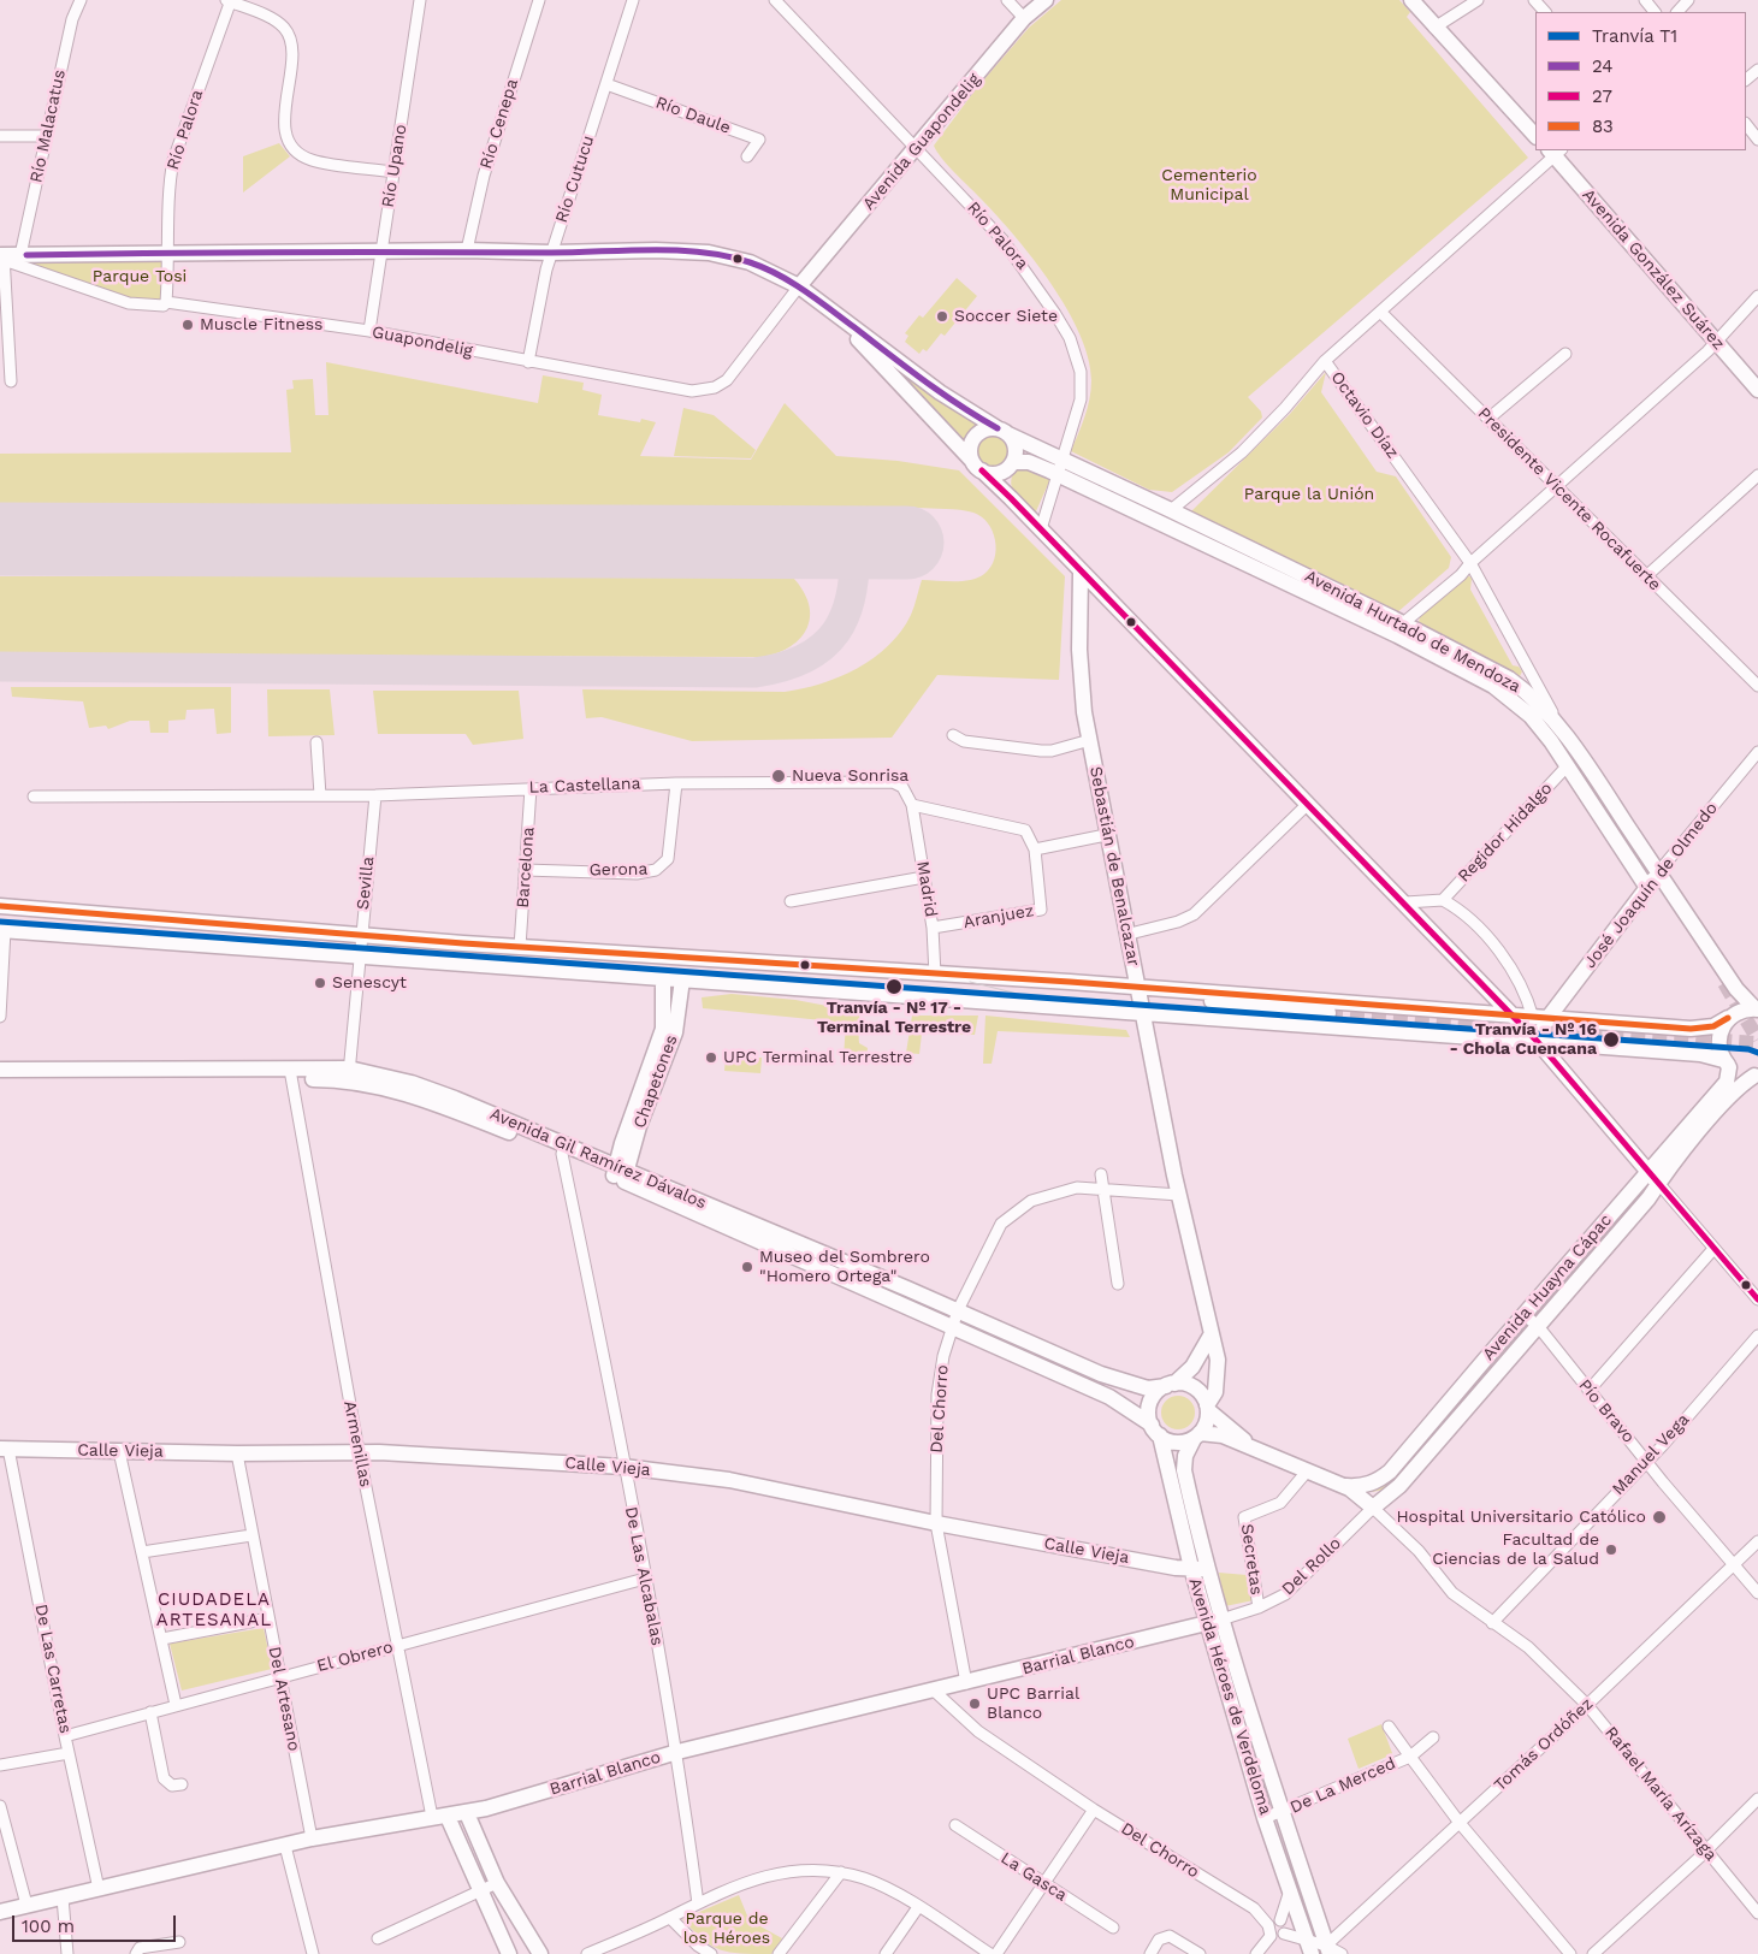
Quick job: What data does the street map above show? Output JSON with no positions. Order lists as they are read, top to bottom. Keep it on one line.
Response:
{"streets":{"main road":["Avenida Guapondelig","Avenida González Suárez","Avenida Hurtado de Mendoza","Sebastián de Benalcazar","José Joaquín de Olmedo","Chapetones","Avenida Gil Ramírez Dávalos","Avenida Huayna Cápac","Armenillas","Calle Vieja","Barrial Blanco","Avenida Héroes de Verdeloma"],"street":["Río Daule","Río Cenepa","Río Malacatus","Río Palora","Río Upano","Río Cutucu","Guapondelig","Octavio Díaz","Presidente Vicente Rocafuerte","La Castellana","Regidor Hidalgo","Barcelona","Gerona","Sevilla","Madrid","Aranjuez","Del Chorro","Pío Bravo","Manuel Vega","Secretas","Del Rollo","De Las Alcabalas","El Obrero","De Las Carretas","Del Artesano","Tomás Ordóñez","De La Merced","Rafael María Arízaga","La Gasca"]},"crossings":[["Río Daule","Río Cutucu"],["Río Cenepa","Avenida Hurtado de Mendoza"],["Río Malacatus","Avenida Hurtado de Mendoza"],["Río Palora","Avenida Guapondelig"],["Río Palora","Guapondelig"],["Río Palora","Avenida Hurtado de Mendoza"],["Avenida Guapondelig","Guapondelig"],["Avenida Guapondelig","Avenida Hurtado de Mendoza"],["Río Upano","Guapondelig"],["Río Upano","Avenida Hurtado de Mendoza"],["Río Cutucu","Guapondelig"],["Río Cutucu","Avenida Hurtado de Mendoza"],["Avenida González Suárez","Octavio Díaz"],["Guapondelig","Avenida Hurtado de Mendoza"],["Octavio Díaz","Presidente Vicente Rocafuerte"],["Octavio Díaz","Avenida Hurtado de Mendoza"],["Avenida Hurtado de Mendoza","Regidor Hidalgo"],["Avenida Hurtado de Mendoza","Sebastián de Benalcazar"],["Avenida Hurtado de Mendoza","José Joaquín de Olmedo"],["La Castellana","Barcelona"],["La Castellana","Gerona"],["La Castellana","Sevilla"],["La Castellana","Madrid"],["Sebastián de Benalcazar","Avenida Gil Ramírez Dávalos"],["Sebastián de Benalcazar","Del Chorro"],["Sebastián de Benalcazar","Avenida Héroes de Verdeloma"],["Barcelona","Gerona"],["Sevilla","Avenida Gil Ramírez Dávalos"],["Madrid","Aranjuez"],["Chapetones","Avenida Gil Ramírez Dávalos"],["Avenida Gil Ramírez Dávalos","Avenida Huayna Cápac"],["Avenida Gil Ramírez Dávalos","Del Chorro"],["Avenida Gil Ramírez Dávalos","Armenillas"],["Avenida Gil Ramírez Dávalos","Secretas"],["Avenida Gil Ramírez Dávalos","De Las Alcabalas"],["Avenida Gil Ramírez Dávalos","Avenida Héroes de Verdeloma"],["Avenida Huayna Cápac","Pío Bravo"],["Avenida Huayna Cápac","Del Rollo"],["Avenida Huayna Cápac","Rafael María Arízaga"],["Del Chorro","Calle Vieja"],["Del Chorro","Barrial Blanco"],["Pío Bravo","Manuel Vega"],["Pío Bravo","Tomás Ordóñez"],["Armenillas","Calle Vieja"],["Armenillas","Barrial Blanco"],["Armenillas","El Obrero"],["Calle Vieja","De Las Alcabalas"],["Calle Vieja","De Las Carretas"],["Calle Vieja","Avenida Héroes de Verdeloma"],["Calle Vieja","Del Artesano"],["Manuel Vega","Rafael María Arízaga"],["Secretas","Del Rollo"],["Del Rollo","Barrial Blanco"],["Del Rollo","Avenida Héroes de Verdeloma"],["Del Rollo","Rafael María Arízaga"],["De Las Alcabalas","Barrial Blanco"],["De Las Alcabalas","El Obrero"],["Barrial Blanco","De Las Carretas"],["Barrial Blanco","Avenida Héroes de Verdeloma"],["Barrial Blanco","Del Artesano"],["El Obrero","De Las Carretas"],["El Obrero","Del Artesano"],["Avenida Héroes de Verdeloma","Tomás Ordóñez"],["Avenida Héroes de Verdeloma","De La Merced"],["Tomás Ordóñez","De La Merced"],["Tomás Ordóñez","Rafael María Arízaga"]],"districts":["CIUDADELA ARTESANAL"],"parks":["Cementerio Municipal","Parque Tosi","Parque la Unión","Parque de los Héroes"],"places":["Soccer Siete","Muscle Fitness","Nueva Sonrisa","Senescyt","Tranvía - Nº 17 - Terminal Terrestre","Tranvía - Nº 16 - Chola Cuencana","UPC Terminal Terrestre","Museo del Sombrero \"Homero Ortega\"","Hospital Universitario Católico","Facultad de Ciencias de la Salud","UPC Barrial Blanco"],"lines":["transit line 24","transit line 27","transit line 83","tram line T1"],"legend":["Tranvía T1","24","27","83"],"scale_bar":"100 m"}
